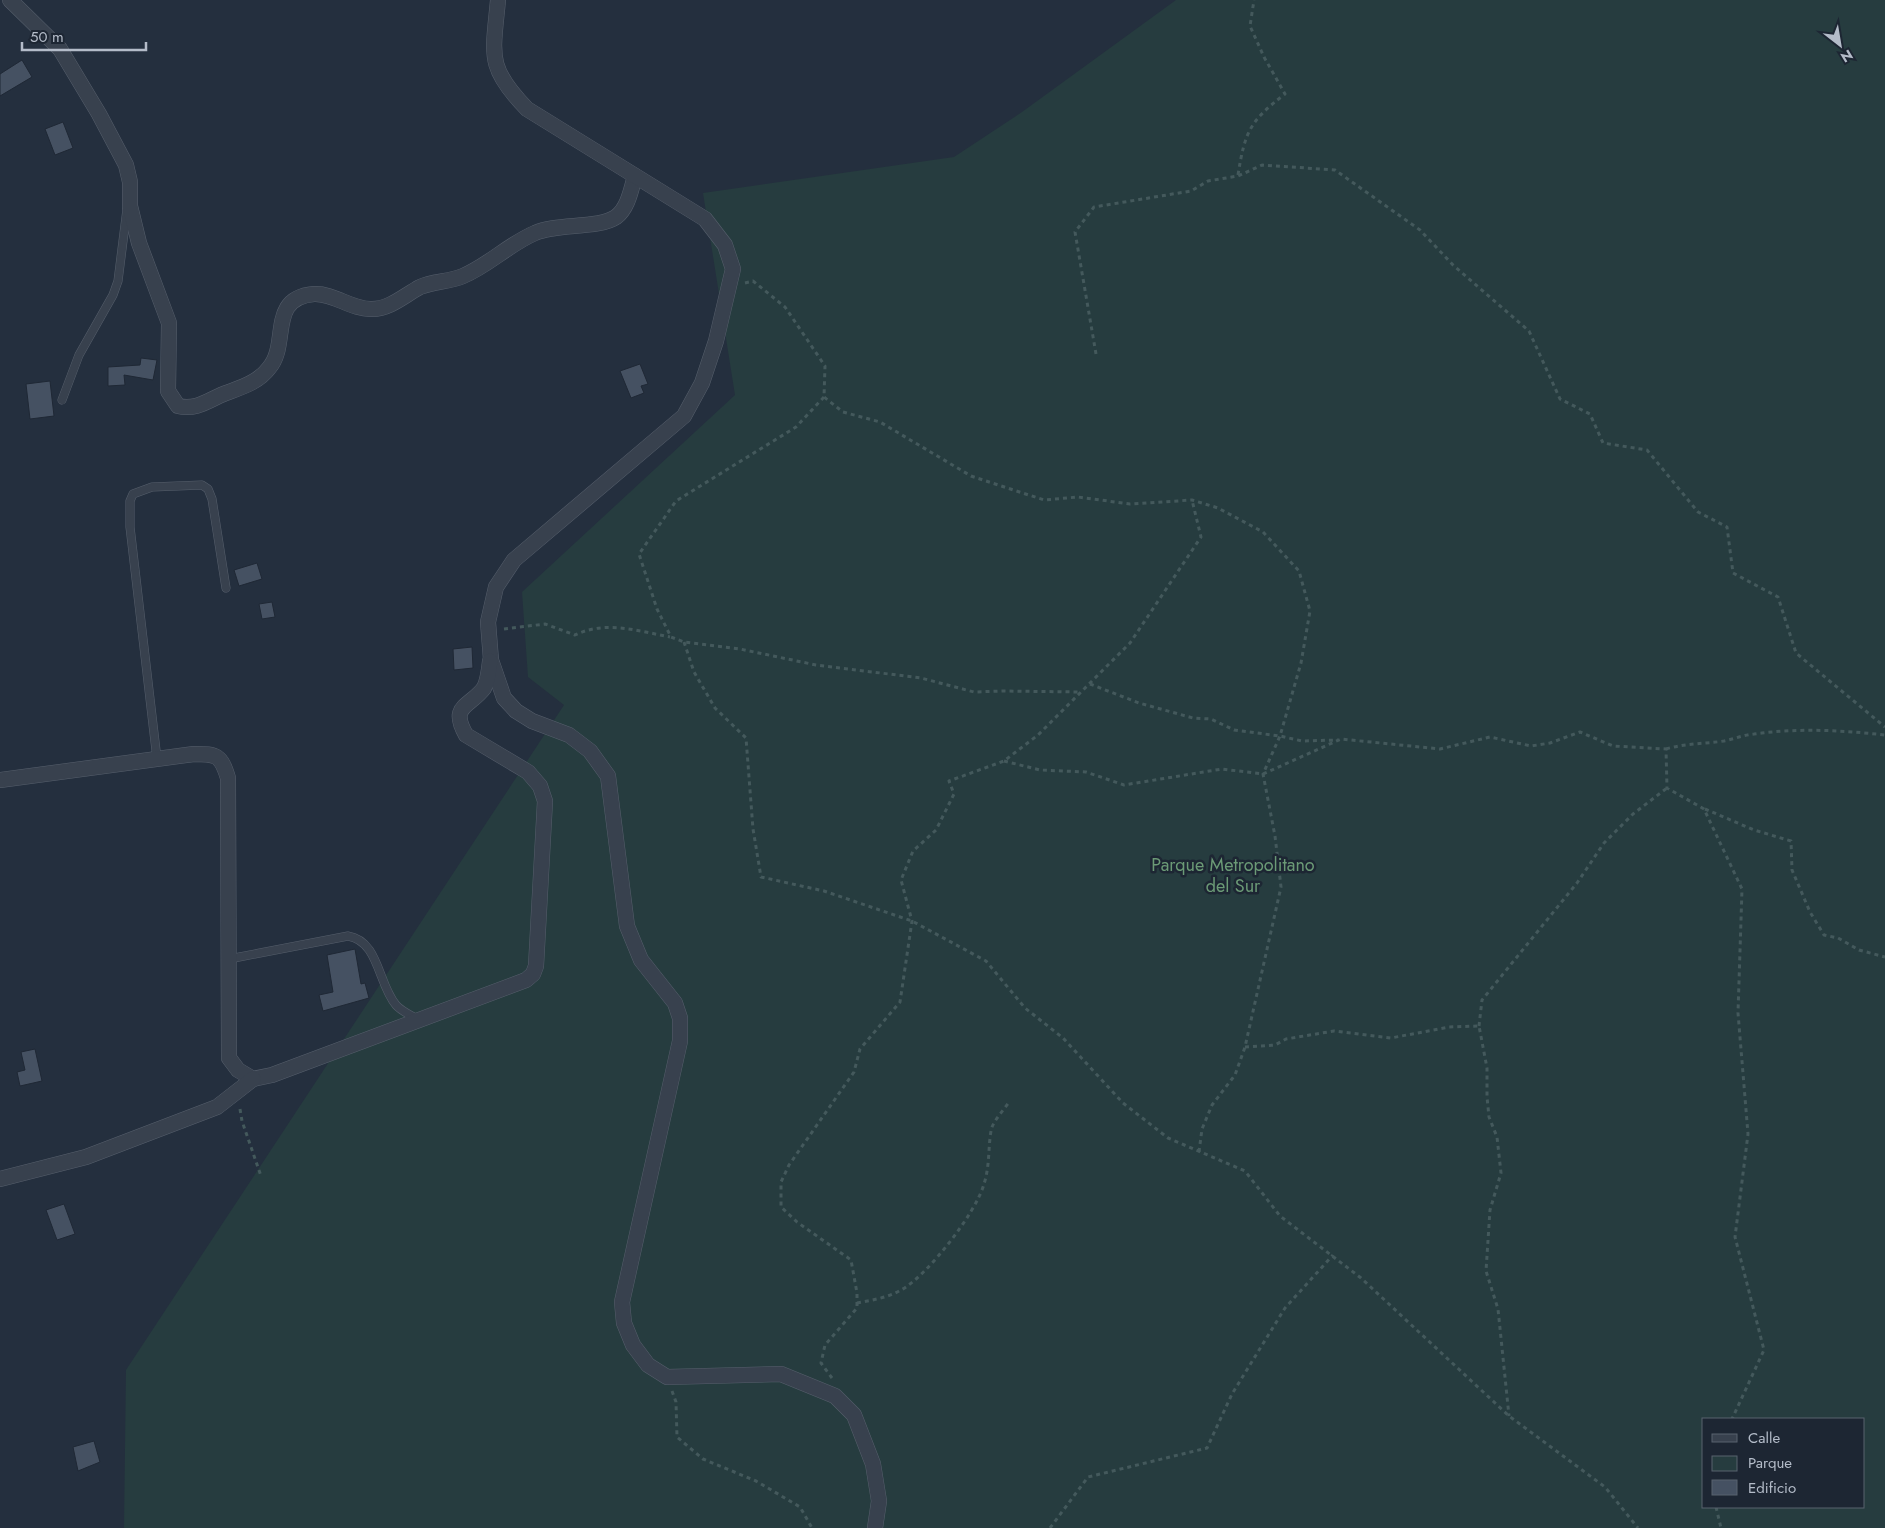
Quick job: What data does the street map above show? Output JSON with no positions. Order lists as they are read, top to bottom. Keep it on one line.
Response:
{"parks":["Parque Metropolitano del Sur"],"legend":["Calle","Parque","Edificio"],"scale_bar":"50 m","north":"bottom right"}
